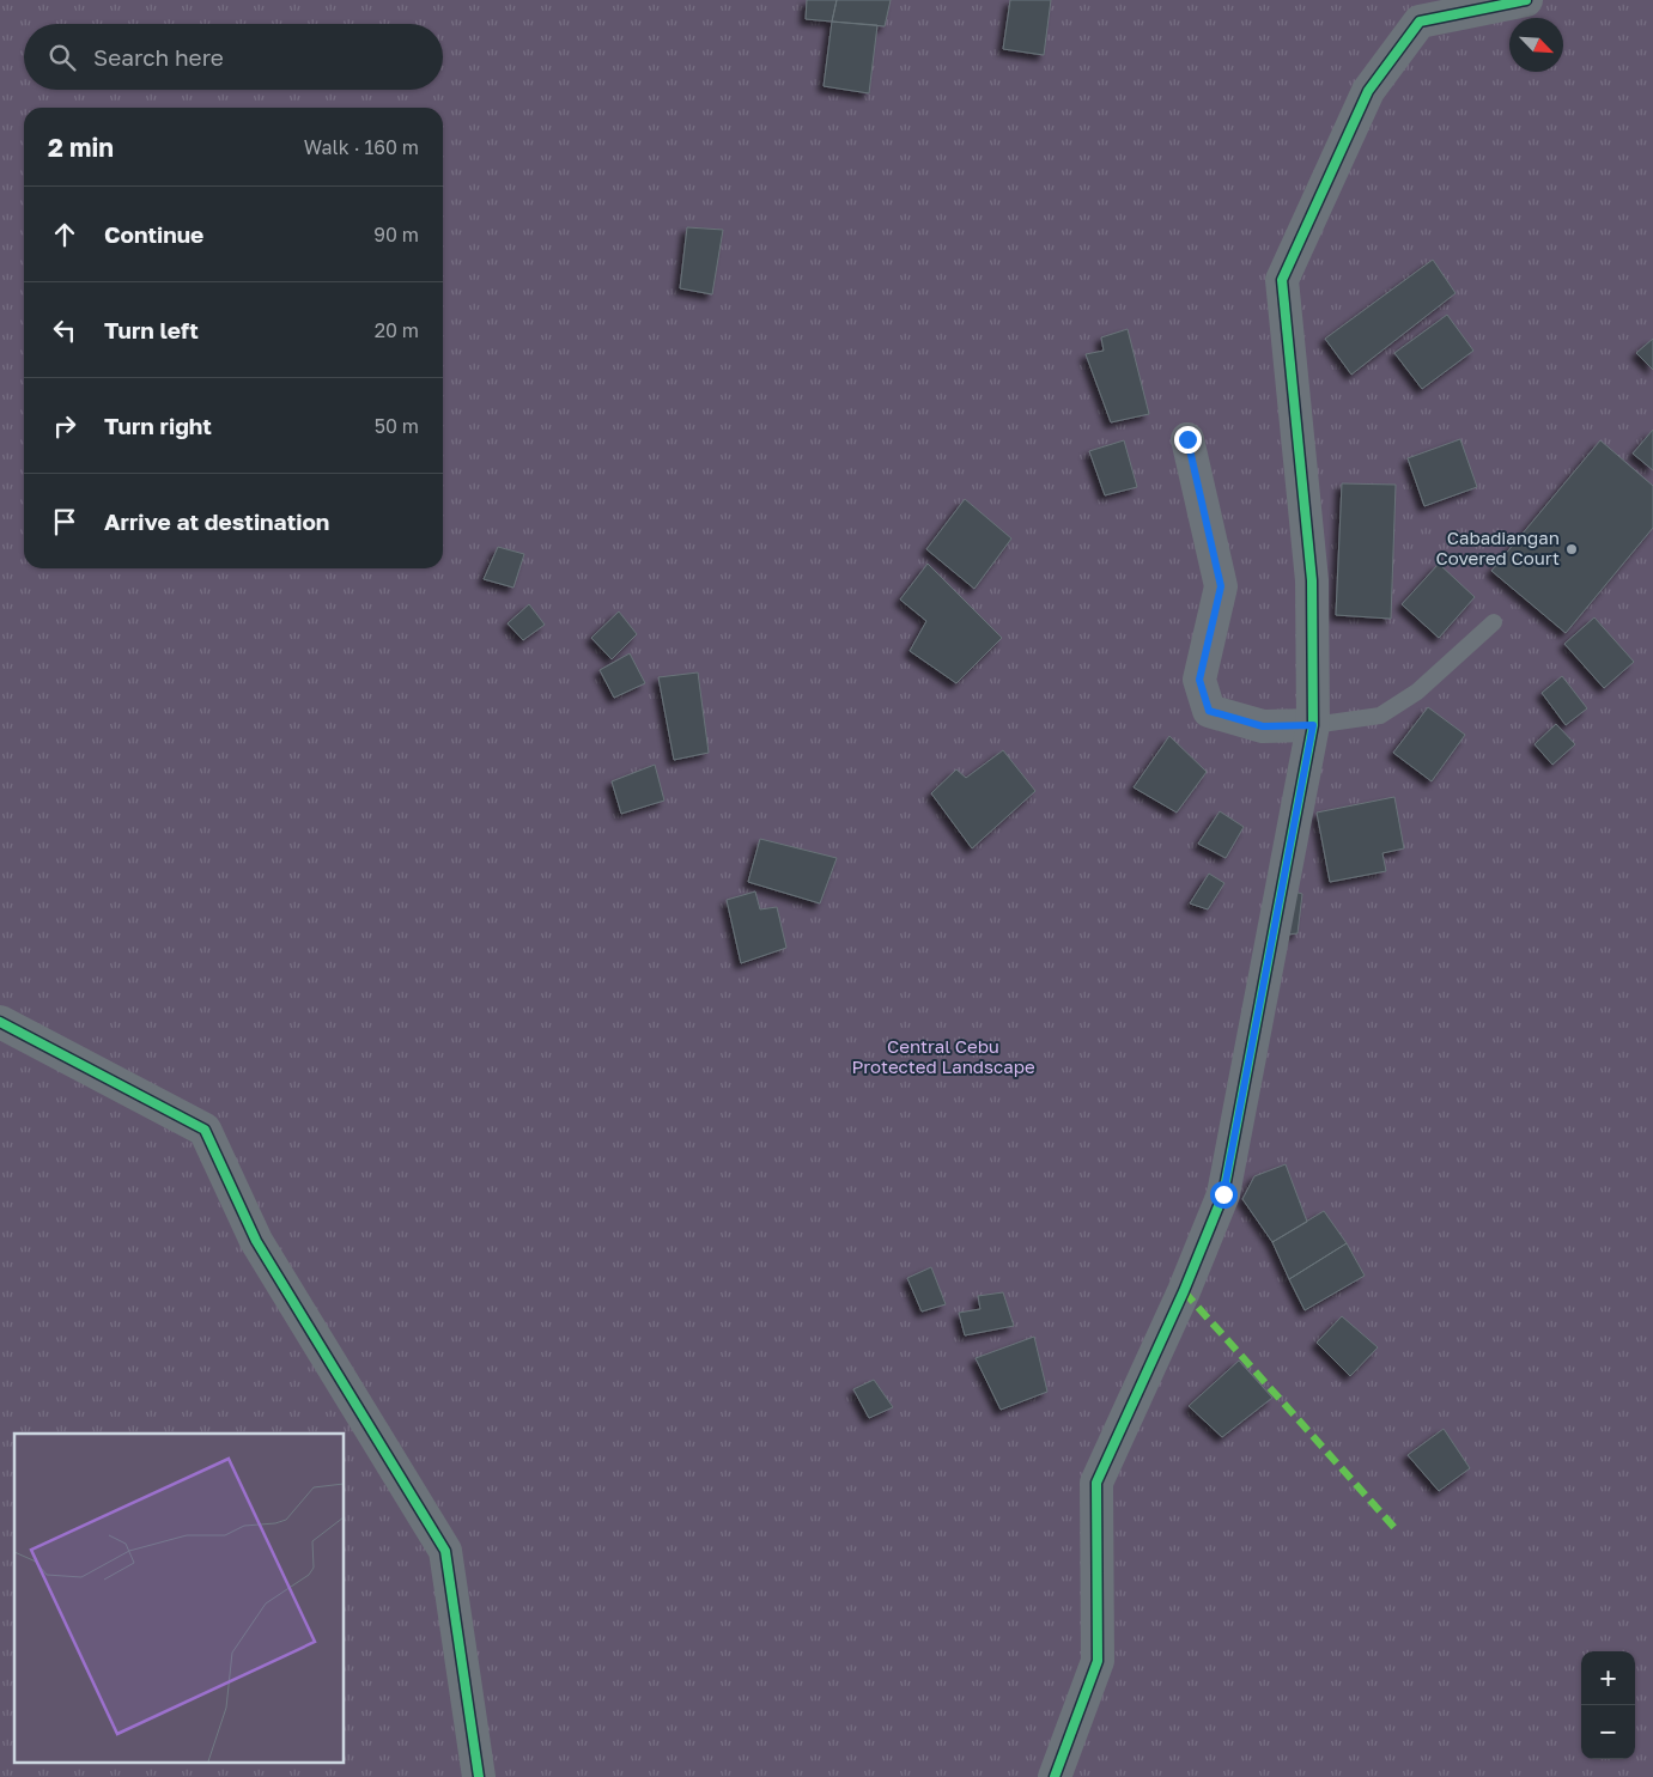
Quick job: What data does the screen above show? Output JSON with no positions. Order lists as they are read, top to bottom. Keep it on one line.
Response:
{"parks":["Central Cebu Protected Landscape"],"places":["Cabadiangan Covered Court"],"north":"bottom right","page":{"search":"Search here","heading":["2 min","Walk · 160 m"],"list":[["Continue","90 m"],["Turn left","20 m"],["Turn right","50 m"],"Arrive at destination"],"map_buttons":["+","−"]}}
